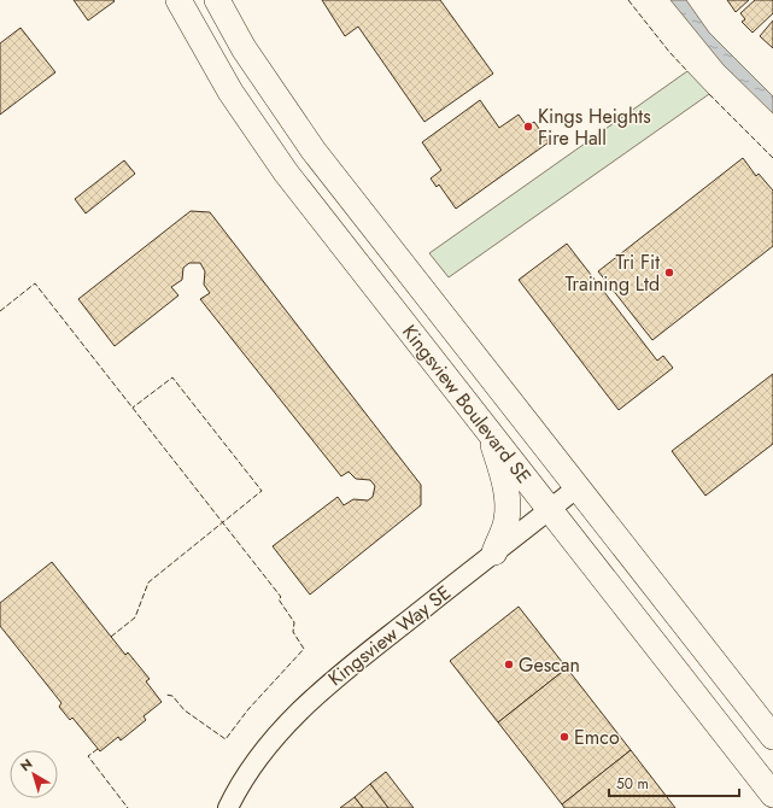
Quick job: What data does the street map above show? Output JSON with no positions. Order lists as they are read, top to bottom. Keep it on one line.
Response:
{"streets":{"main road":["Kingsview Boulevard SE"],"street":["Kingsview Way SE"]},"crossings":[["Kingsview Boulevard SE","Kingsview Way SE"]],"places":["Kings Heights Fire Hall","Tri Fit Training Ltd","Gescan","Emco"],"scale_bar":"50 m","north":"top left"}
